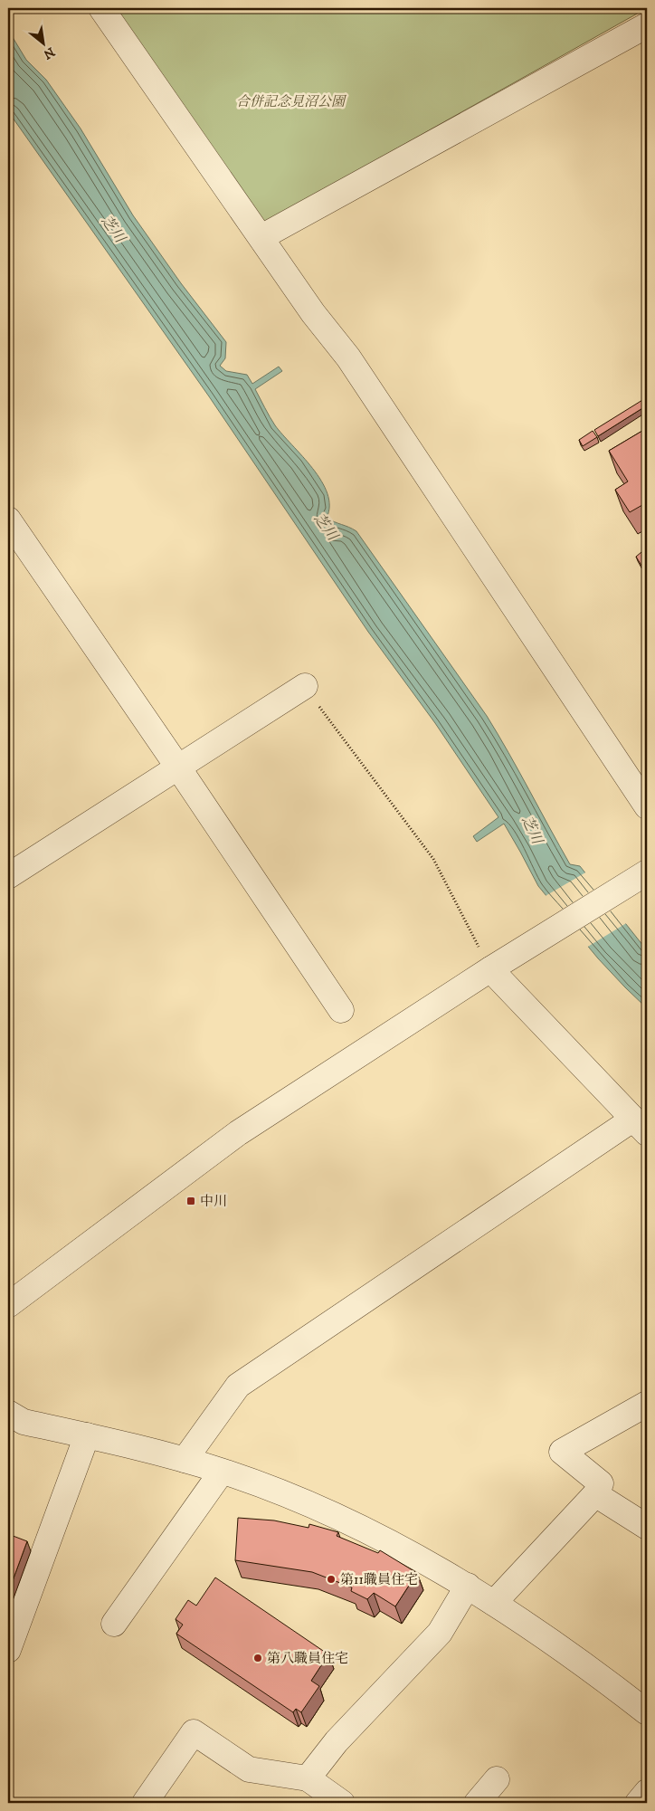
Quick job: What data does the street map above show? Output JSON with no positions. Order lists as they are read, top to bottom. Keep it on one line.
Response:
{"water":["芝川"],"parks":["合併記念見沼公園"],"places":{"transit":["中川"],"other":["第11職員住宅","第八職員住宅"]},"north":"bottom right"}
